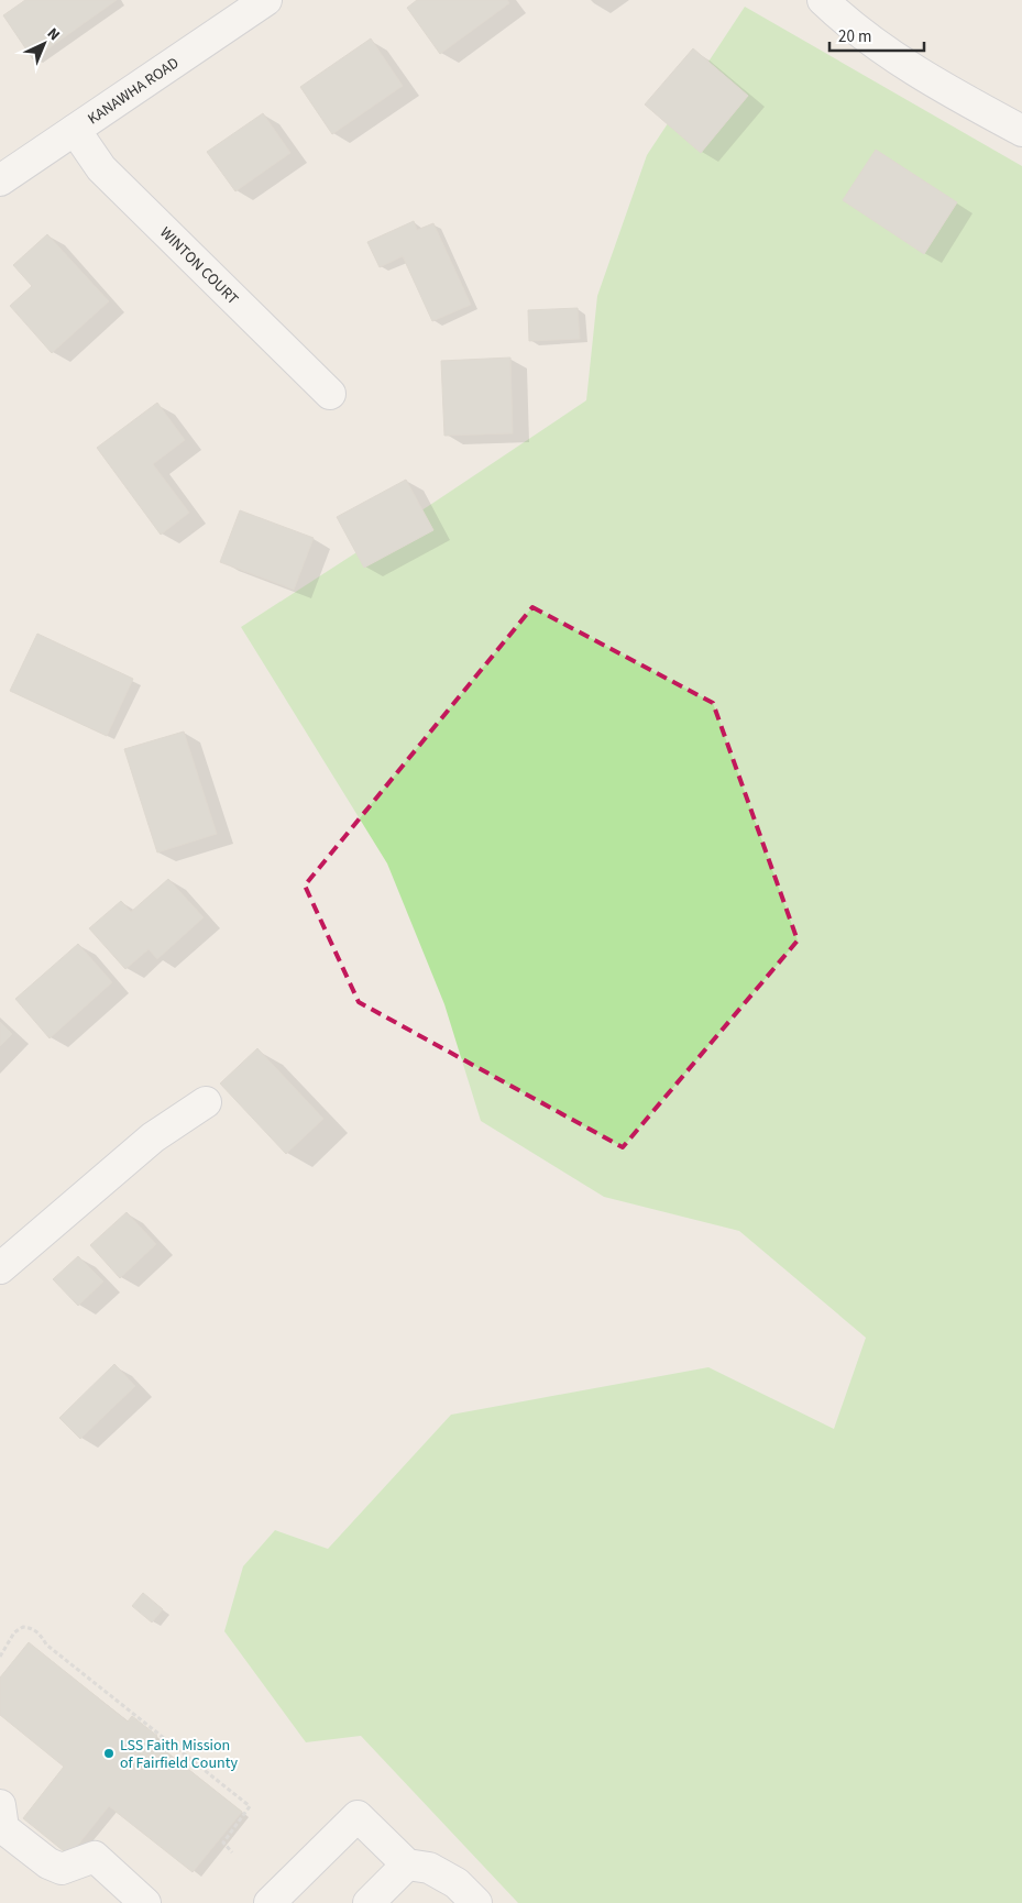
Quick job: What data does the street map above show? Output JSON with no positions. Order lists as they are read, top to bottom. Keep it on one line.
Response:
{"streets":{"street":["KANAWHA ROAD","WINTON COURT"]},"crossings":[["KANAWHA ROAD","WINTON COURT"]],"places":["LSS Faith Mission of Fairfield County"],"scale_bar":"20 m","north":"top right"}
